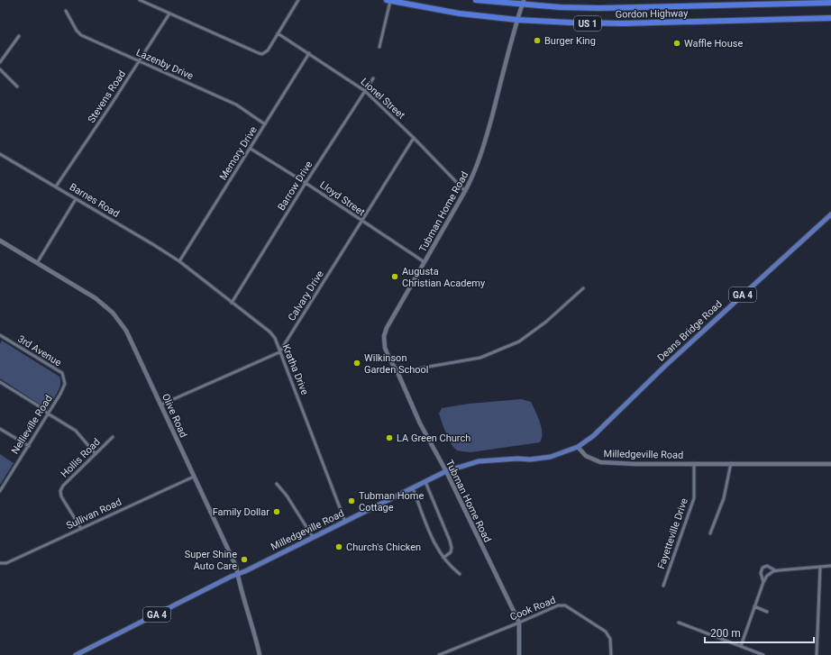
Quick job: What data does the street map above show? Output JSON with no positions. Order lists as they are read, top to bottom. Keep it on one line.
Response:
{"streets":{"highway":["Gordon Highway","US 1"],"main road":["GA 4","Deans Bridge Road","Milledgeville Road"],"street":["Lazenby Drive","Stevens Road","Lionel Street","Memory Drive","Barrow Drive","Lloyd Street","Barnes Road","Tubman Home Road","Calvary Drive","3rd Avenue","Kratha Drive","Olive Road","Nellieville Road","Hollis Road","Sullivan Road","Fayetteville Drive","Cook Road"]},"crossings":[["Gordon Highway","Tubman Home Road"],["Lazenby Drive","Stevens Road"],["Lazenby Drive","Memory Drive"],["Stevens Road","Barnes Road"],["Lionel Street","Memory Drive"],["Lionel Street","Barrow Drive"],["Lionel Street","Tubman Home Road"],["Lionel Street","Calvary Drive"],["Memory Drive","Lloyd Street"],["Memory Drive","Barnes Road"],["Memory Drive","Kratha Drive"],["Barrow Drive","Lloyd Street"],["Barrow Drive","Kratha Drive"],["Lloyd Street","Tubman Home Road"],["Lloyd Street","Calvary Drive"],["Barnes Road","Kratha Drive"],["Tubman Home Road","Milledgeville Road"],["Tubman Home Road","Cook Road"],["Calvary Drive","Kratha Drive"],["Deans Bridge Road","Milledgeville Road"],["3rd Avenue","Nellieville Road"],["Kratha Drive","Milledgeville Road"],["Olive Road","Milledgeville Road"],["Olive Road","Sullivan Road"],["Milledgeville Road","Fayetteville Drive"],["Hollis Road","Sullivan Road"]],"places":["Burger King","Waffle House","Augusta Christian Academy","Wilkinson Garden School","LA Green Church","Tubman Home Cottage","Family Dollar","Church's Chicken","Super Shine Auto Care"],"scale_bar":"200 m"}
